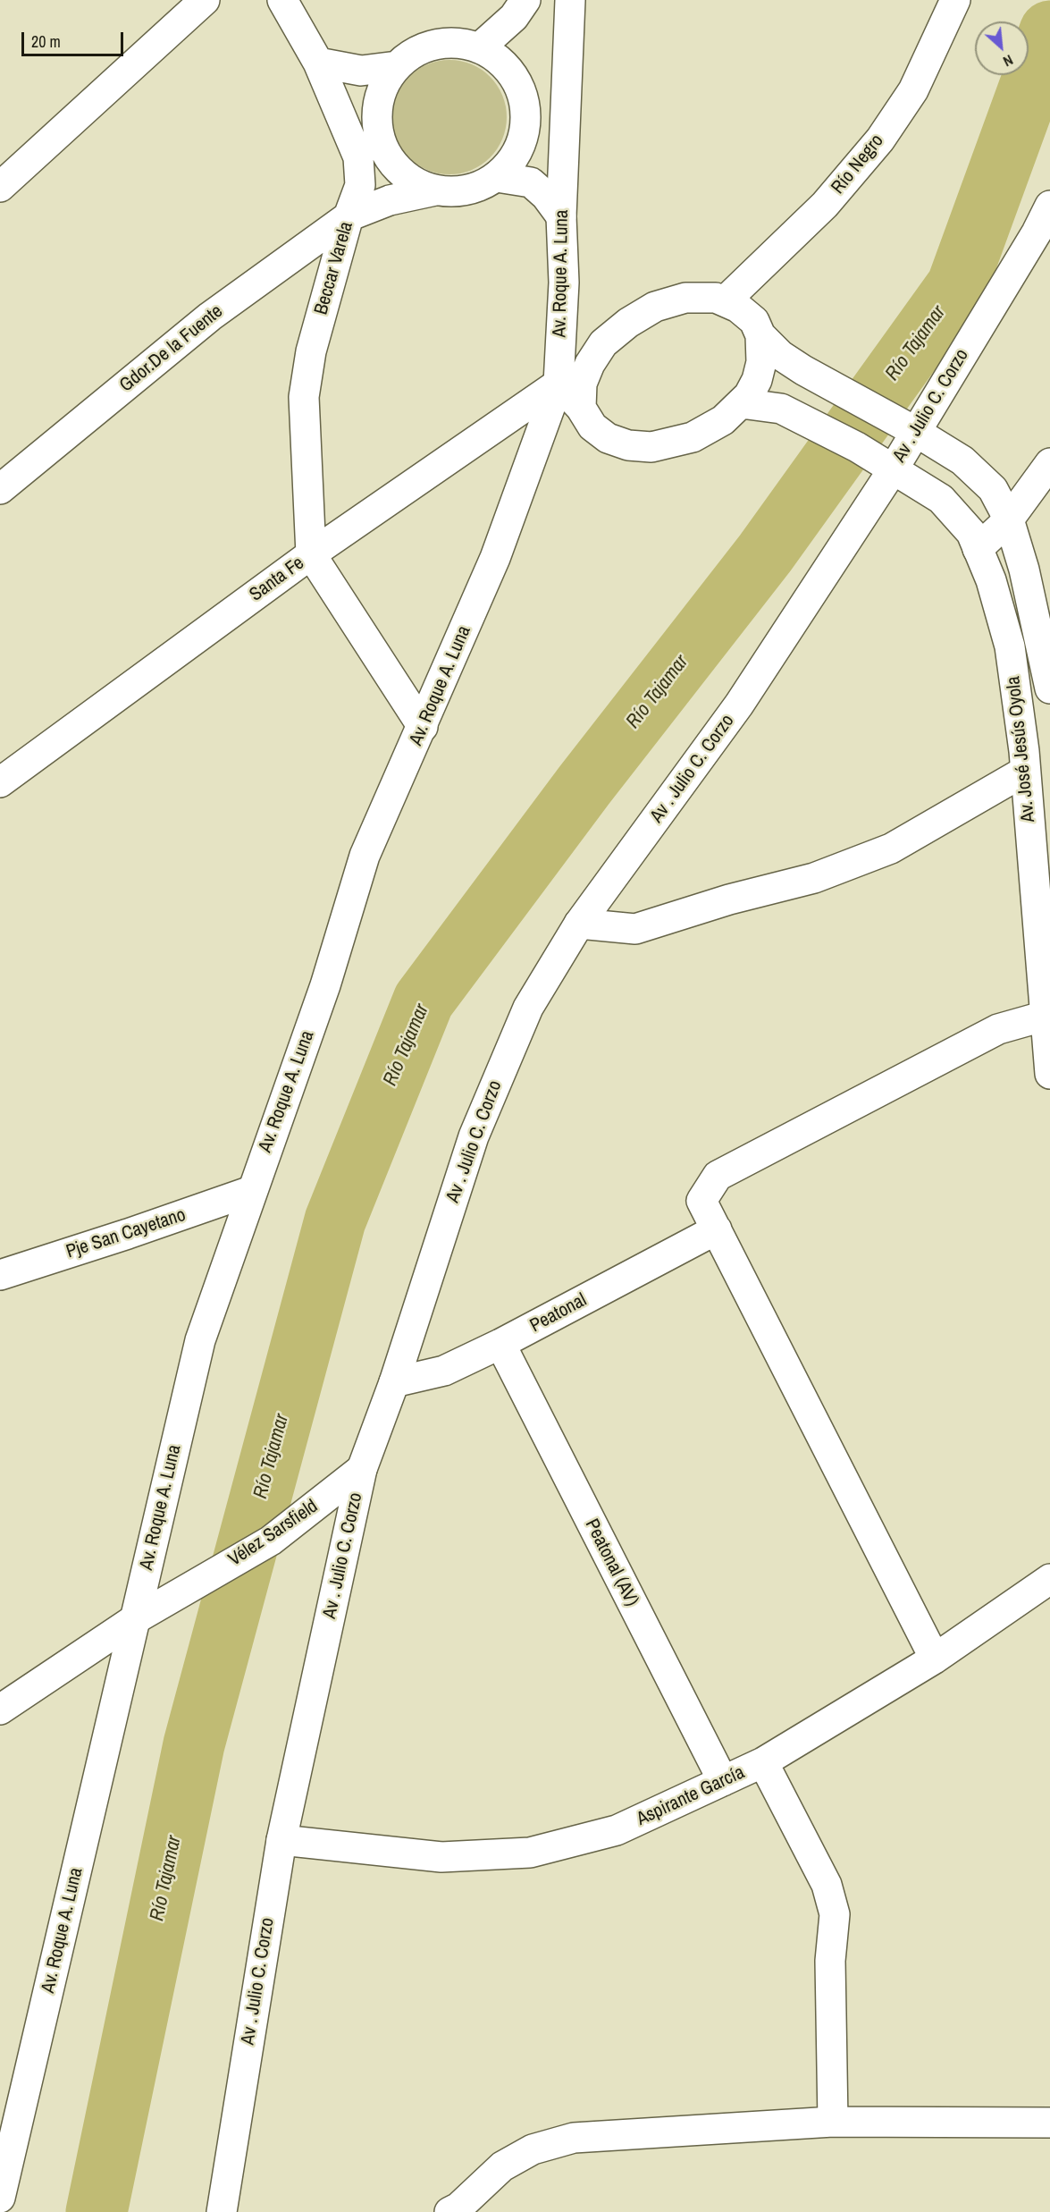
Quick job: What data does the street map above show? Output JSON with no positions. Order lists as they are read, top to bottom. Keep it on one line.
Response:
{"streets":{"street":["Río Negro","Beccar Varela","Av. Roque A. Luna","Gdor.De la Fuente","Av . Julio C. Corzo","Santa Fe","Av. José Jesús Oyola","Pje San Cayetano","Peatonal","Vélez Sarsfield","Peatonal (AV)","Aspirante García"]},"crossings":[["Río Negro","Santa Fe"],["Río Negro","Av. José Jesús Oyola"],["Beccar Varela","Gdor.De la Fuente"],["Beccar Varela","Santa Fe"],["Av. Roque A. Luna","Santa Fe"],["Av. Roque A. Luna","Pje San Cayetano"],["Av. Roque A. Luna","Vélez Sarsfield"],["Av . Julio C. Corzo","Av. José Jesús Oyola"],["Av . Julio C. Corzo","Peatonal"],["Av . Julio C. Corzo","Vélez Sarsfield"],["Av . Julio C. Corzo","Aspirante García"],["Santa Fe","Av. José Jesús Oyola"],["Peatonal","Peatonal (AV)"],["Peatonal (AV)","Aspirante García"]],"water":["Río Tajamar"],"scale_bar":"20 m","north":"bottom right"}
